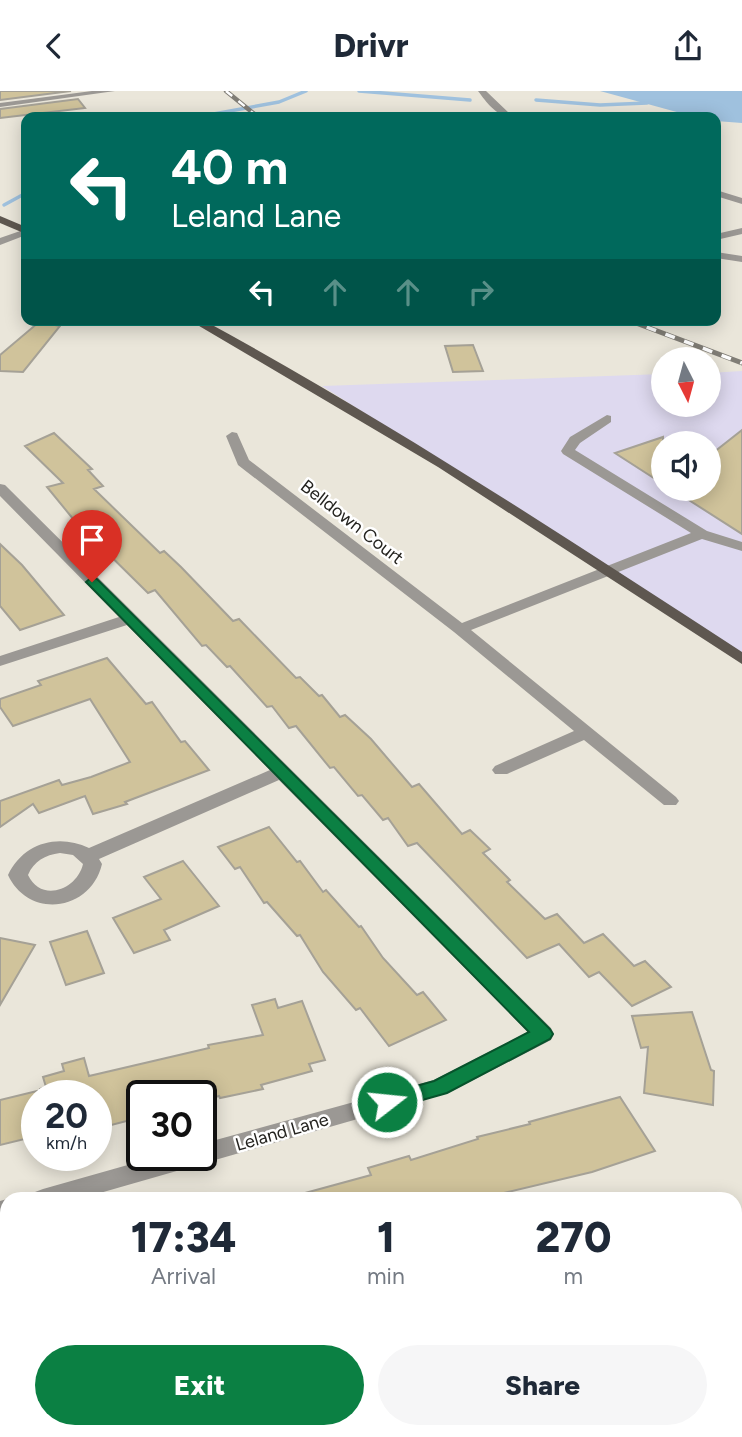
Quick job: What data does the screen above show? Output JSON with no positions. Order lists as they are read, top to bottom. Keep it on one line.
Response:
{"streets":{"street":["Belldown Court","Leland Lane"]},"north":"bottom","page":{"header":"Drivr","turn":["40 m","Leland Lane"],"speed":"20 km/h","limit":"30","eta":["17:34","Arrival","1","min","270","m"],"buttons":["Exit","Share"]}}
